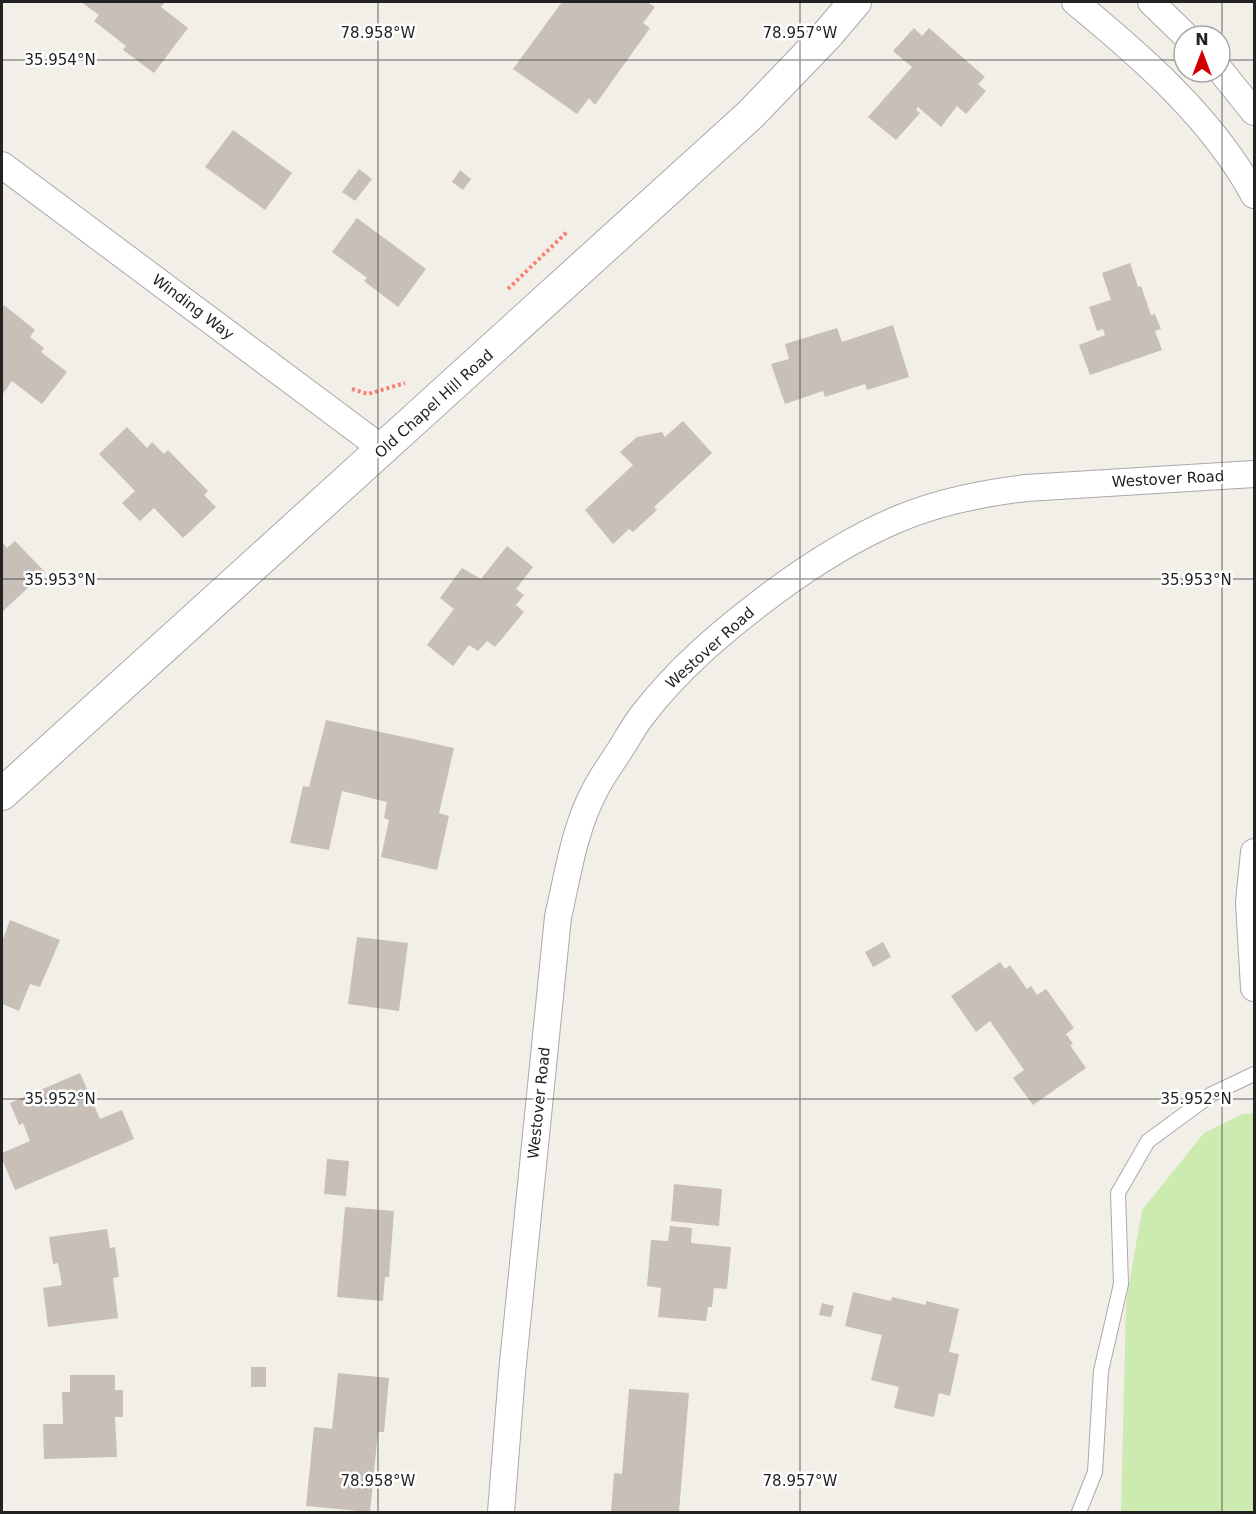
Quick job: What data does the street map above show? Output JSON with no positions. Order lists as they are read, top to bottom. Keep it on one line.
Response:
{"streets":{"street":["Winding Way","Old Chapel Hill Road","Westover Road"]},"crossings":[["Winding Way","Old Chapel Hill Road"]],"north":"top","coordinates":["78.958°W","78.957°W","35.954°N","35.953°N","35.952°N"]}
